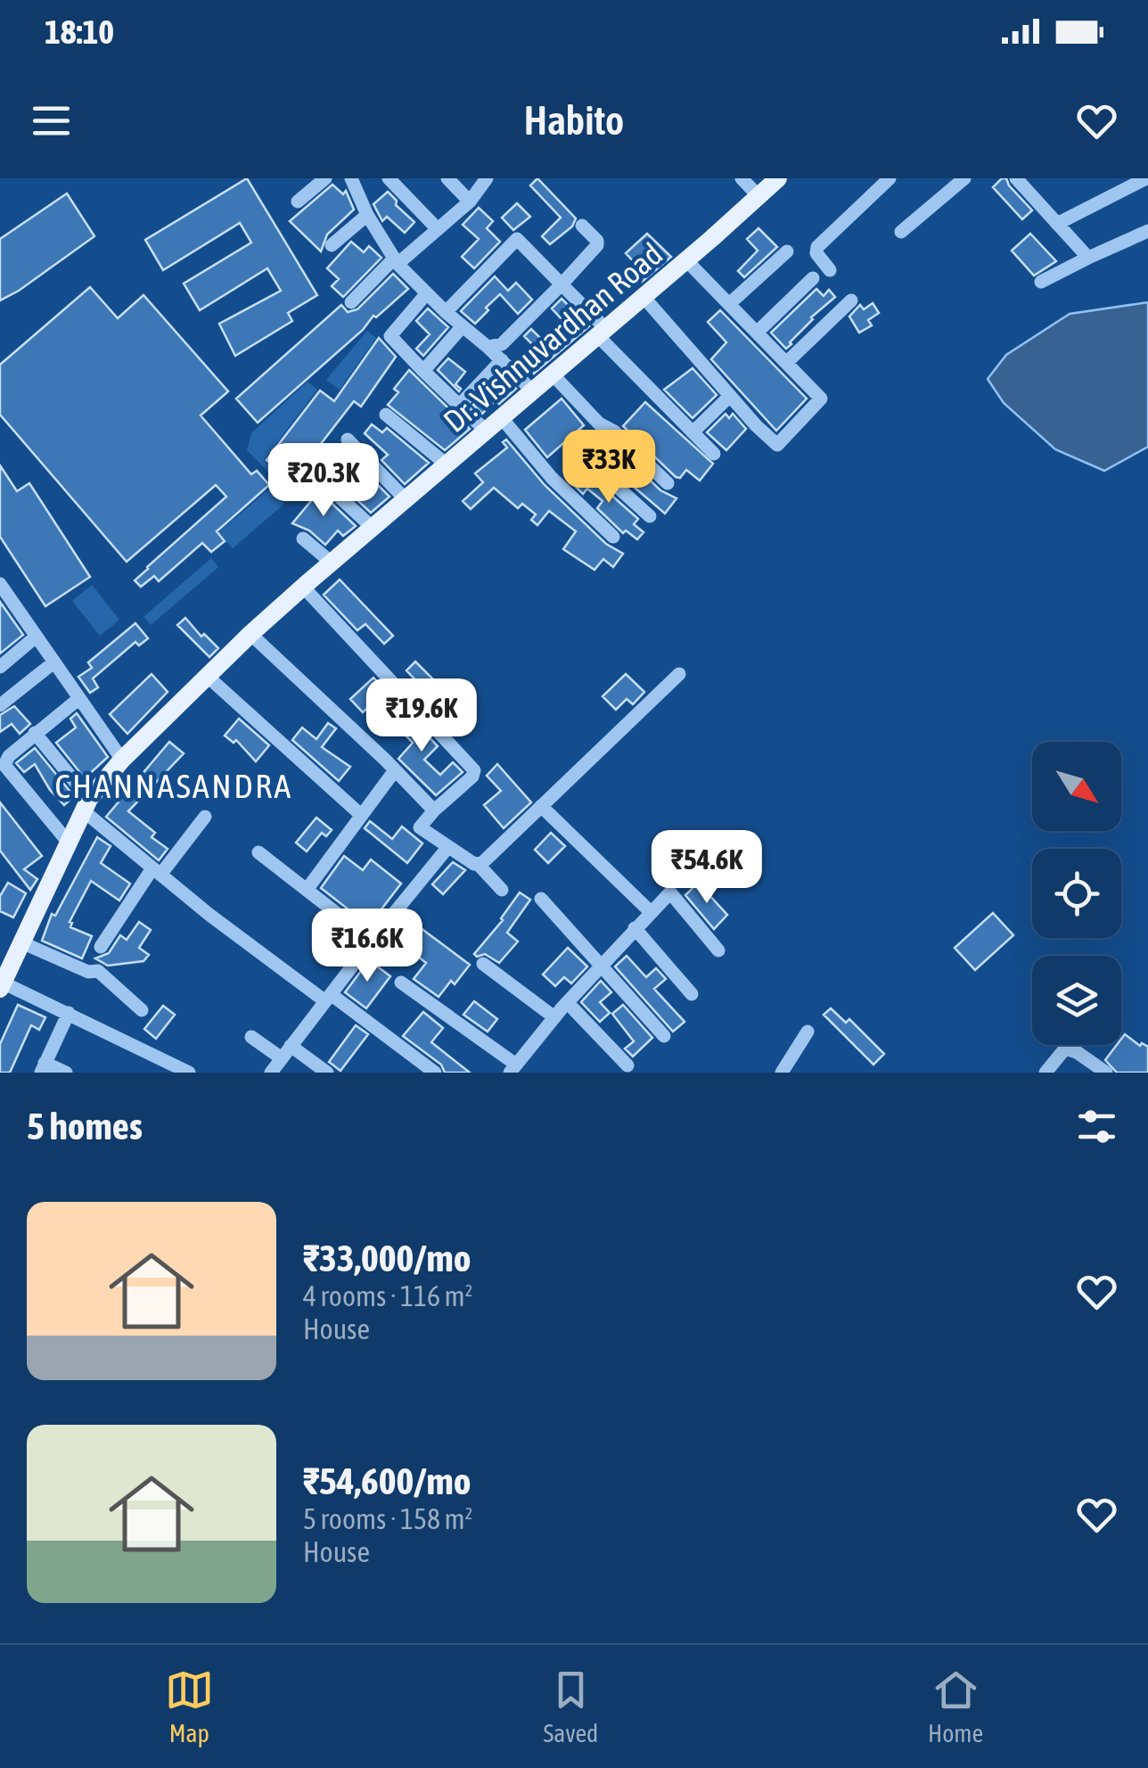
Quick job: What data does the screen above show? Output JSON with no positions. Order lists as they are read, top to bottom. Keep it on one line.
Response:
{"streets":{"main road":["Dr. Vishnuvardhan Road"]},"districts":["CHANNASANDRA"],"north":"bottom right","page":{"status":"18:10","header":"Habito","price":["₹33K","₹20.3K","₹19.6K","₹54.6K","₹16.6K"],"heading":"5 homes","list":[{"name":"₹33,000/mo","note":"4 rooms · 116 m² · House"},{"name":"₹54,600/mo","note":"5 rooms · 158 m² · House"}],"tabs":["Map","Saved","Home"]}}
